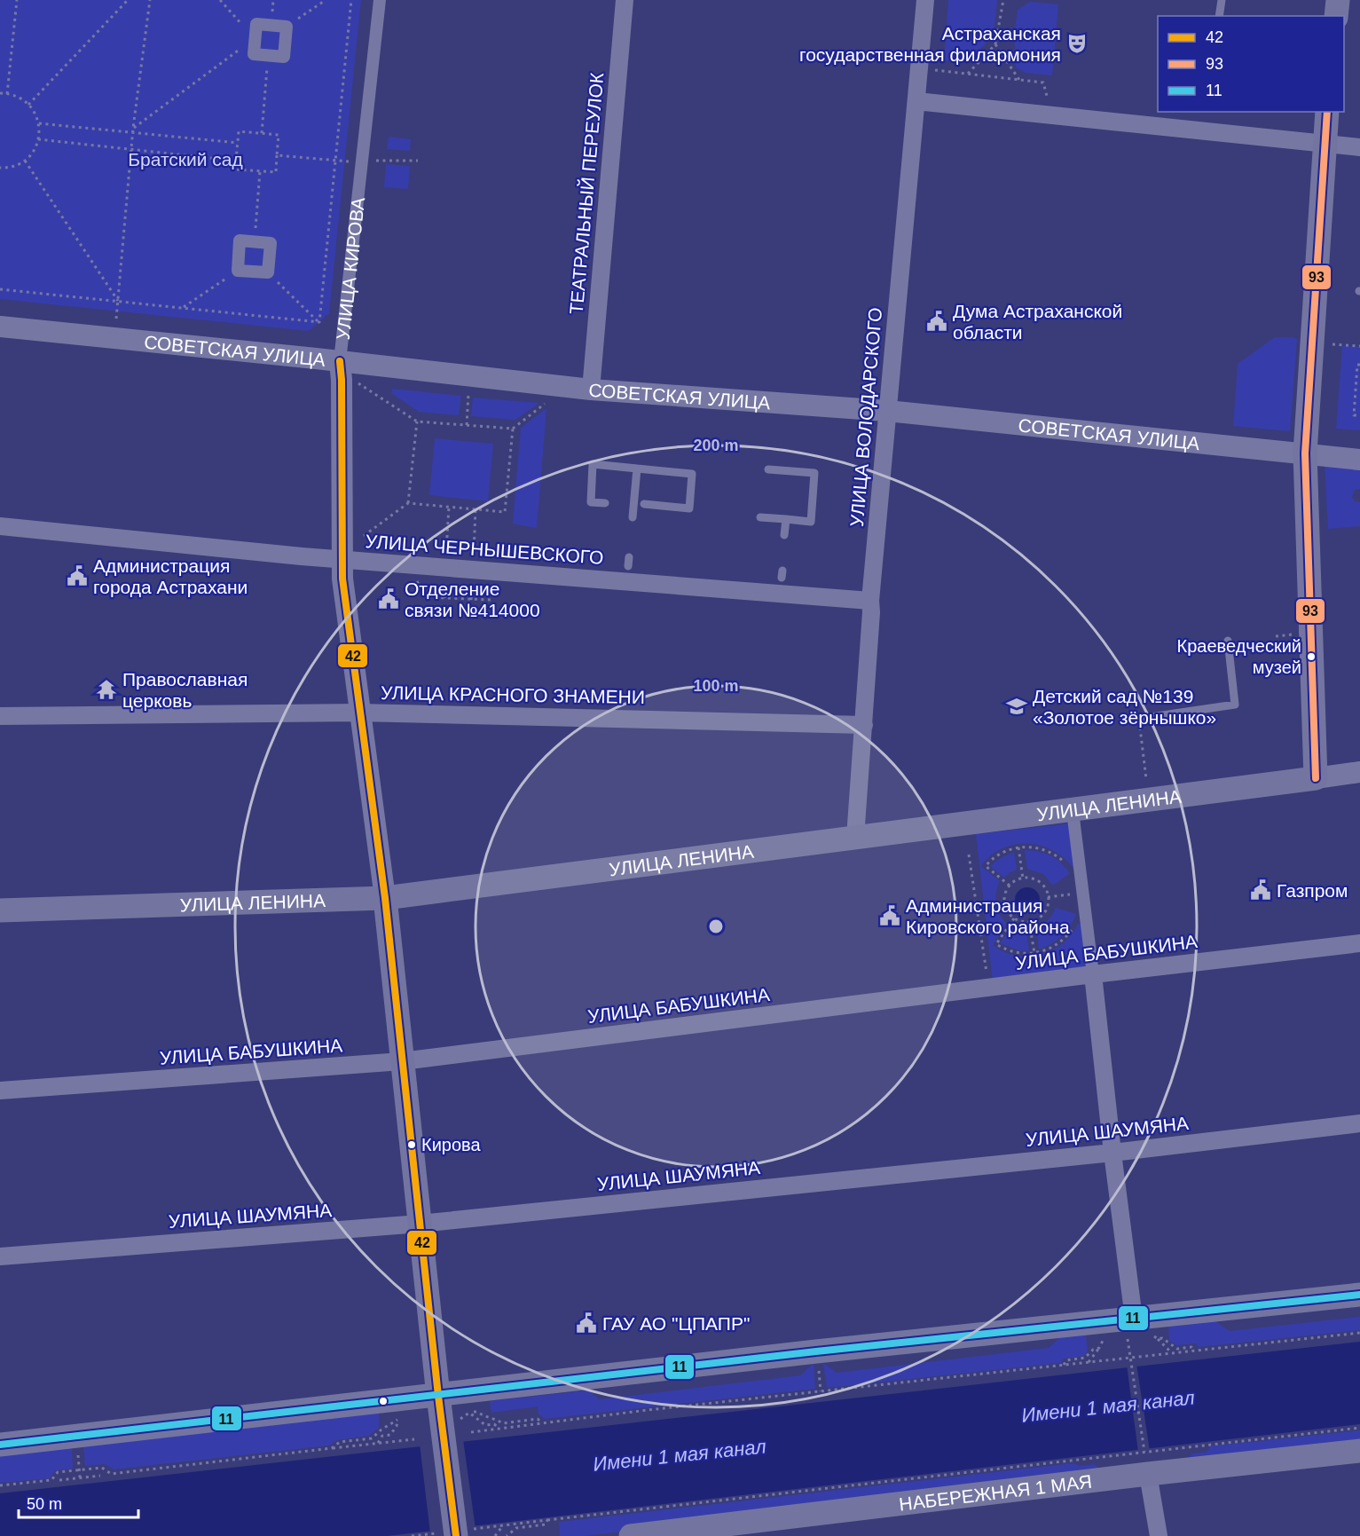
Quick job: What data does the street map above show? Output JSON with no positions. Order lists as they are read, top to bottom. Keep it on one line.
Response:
{"streets":{"main road":["УЛИЦА КИРОВА","УЛИЦА ЛЕНИНА","НАБЕРЕЖНАЯ 1 МАЯ"],"street":["ТЕАТРАЛЬНЫЙ ПЕРЕУЛОК","СОВЕТСКАЯ УЛИЦА","УЛИЦА ВОЛОДАРСКОГО","УЛИЦА ЧЕРНЫШЕВСКОГО","УЛИЦА КРАСНОГО ЗНАМЕНИ","УЛИЦА БАБУШКИНА","УЛИЦА ШАУМЯНА"]},"crossings":[["ТЕАТРАЛЬНЫЙ ПЕРЕУЛОК","СОВЕТСКАЯ УЛИЦА"],["УЛИЦА КИРОВА","СОВЕТСКАЯ УЛИЦА"],["УЛИЦА КИРОВА","УЛИЦА ЧЕРНЫШЕВСКОГО"],["УЛИЦА КИРОВА","УЛИЦА КРАСНОГО ЗНАМЕНИ"],["УЛИЦА КИРОВА","УЛИЦА ЛЕНИНА"],["УЛИЦА КИРОВА","УЛИЦА БАБУШКИНА"],["УЛИЦА КИРОВА","УЛИЦА ШАУМЯНА"],["СОВЕТСКАЯ УЛИЦА","УЛИЦА ВОЛОДАРСКОГО"],["УЛИЦА ВОЛОДАРСКОГО","УЛИЦА ЧЕРНЫШЕВСКОГО"],["УЛИЦА ВОЛОДАРСКОГО","УЛИЦА КРАСНОГО ЗНАМЕНИ"],["УЛИЦА ВОЛОДАРСКОГО","УЛИЦА ЛЕНИНА"]],"water":["Имени 1 мая канал"],"parks":["Братский сад"],"places":{"theatre":["Астраханская государственная филармония"],"public building":["Дума Астраханской области","Администрация города Астрахани","Отделение связи №414000","Газпром","Администрация Кировского района","ГАУ АО \"ЦПАПР\""],"other":["Краеведческий музей","Кирова"],"temple":["Православная церковь"],"school or university":["Детский сад №139 «Золотое зёрнышко»"]},"lines":["transit line 93","transit line 42","transit line 11"],"legend":["42","93","11"],"scale_bar":"50 m","rings":["200 m","100 m"]}
